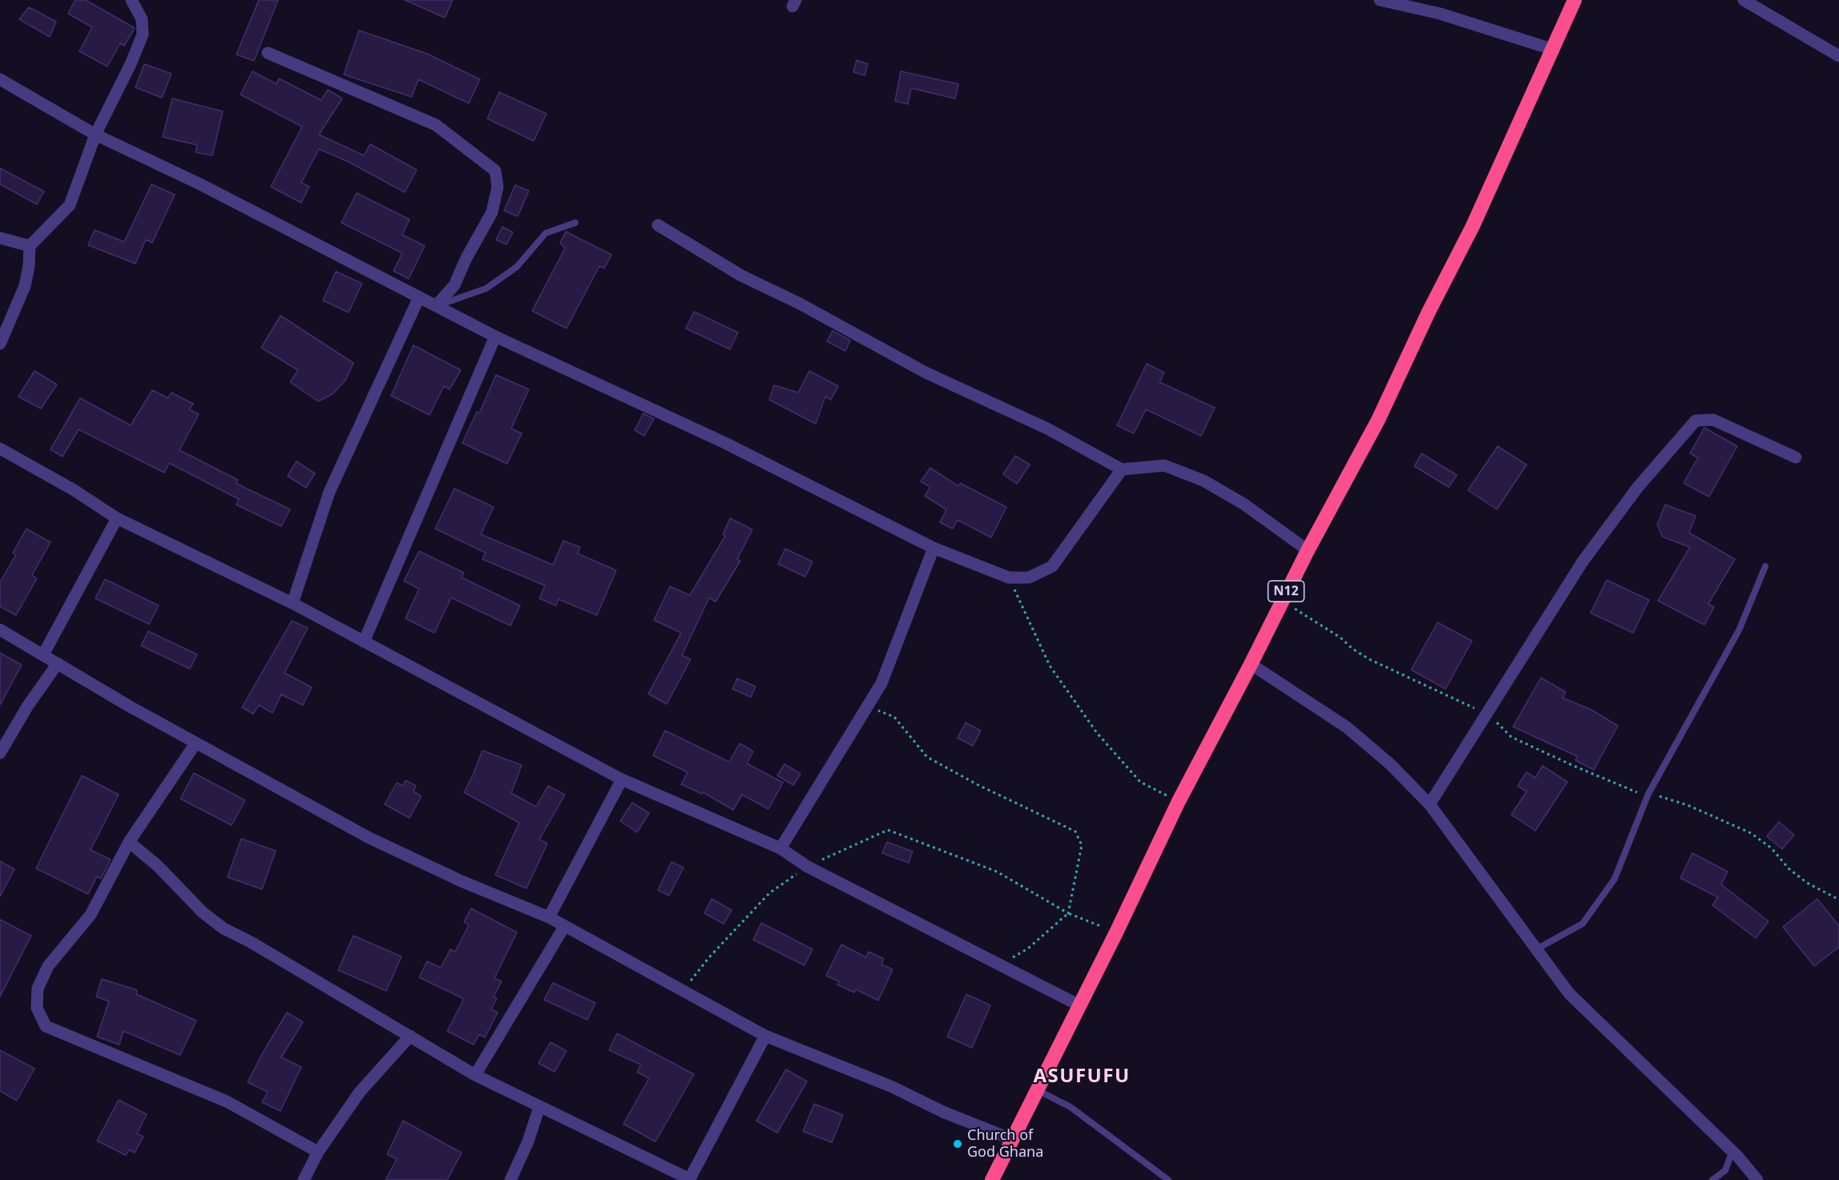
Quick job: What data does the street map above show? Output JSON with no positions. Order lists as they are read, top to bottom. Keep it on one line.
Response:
{"streets":{"highway":["N12"]},"districts":["ASUFUFU"],"places":["Church of God Ghana"]}
